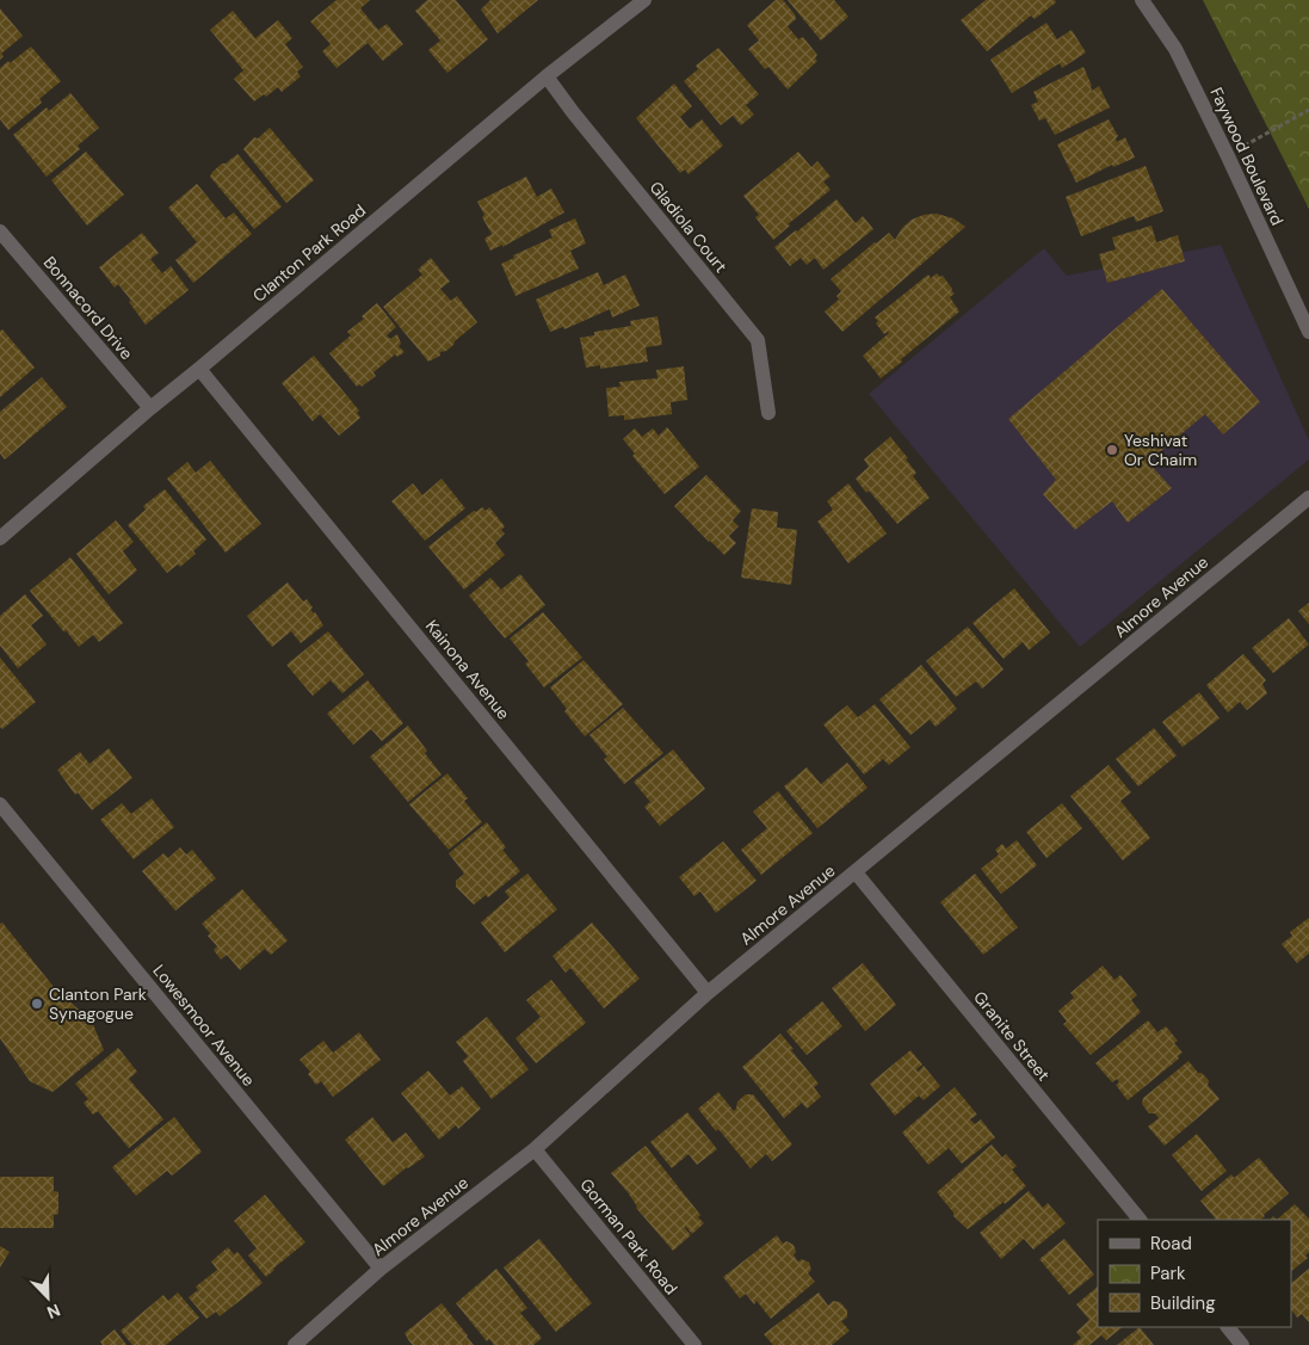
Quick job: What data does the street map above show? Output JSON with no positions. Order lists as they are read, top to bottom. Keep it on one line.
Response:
{"streets":{"street":["Faywood Boulevard","Gladiola Court","Clanton Park Road","Bonnacord Drive","Almore Avenue","Kainona Avenue","Lowesmoor Avenue","Granite Street","Gorman Park Road"]},"crossings":[["Gladiola Court","Clanton Park Road"],["Clanton Park Road","Bonnacord Drive"],["Clanton Park Road","Kainona Avenue"],["Almore Avenue","Kainona Avenue"],["Almore Avenue","Lowesmoor Avenue"],["Almore Avenue","Granite Street"],["Almore Avenue","Gorman Park Road"]],"places":["Yeshivat Or Chaim","Clanton Park Synagogue"],"legend":["Road","Park","Building"],"north":"bottom right"}
